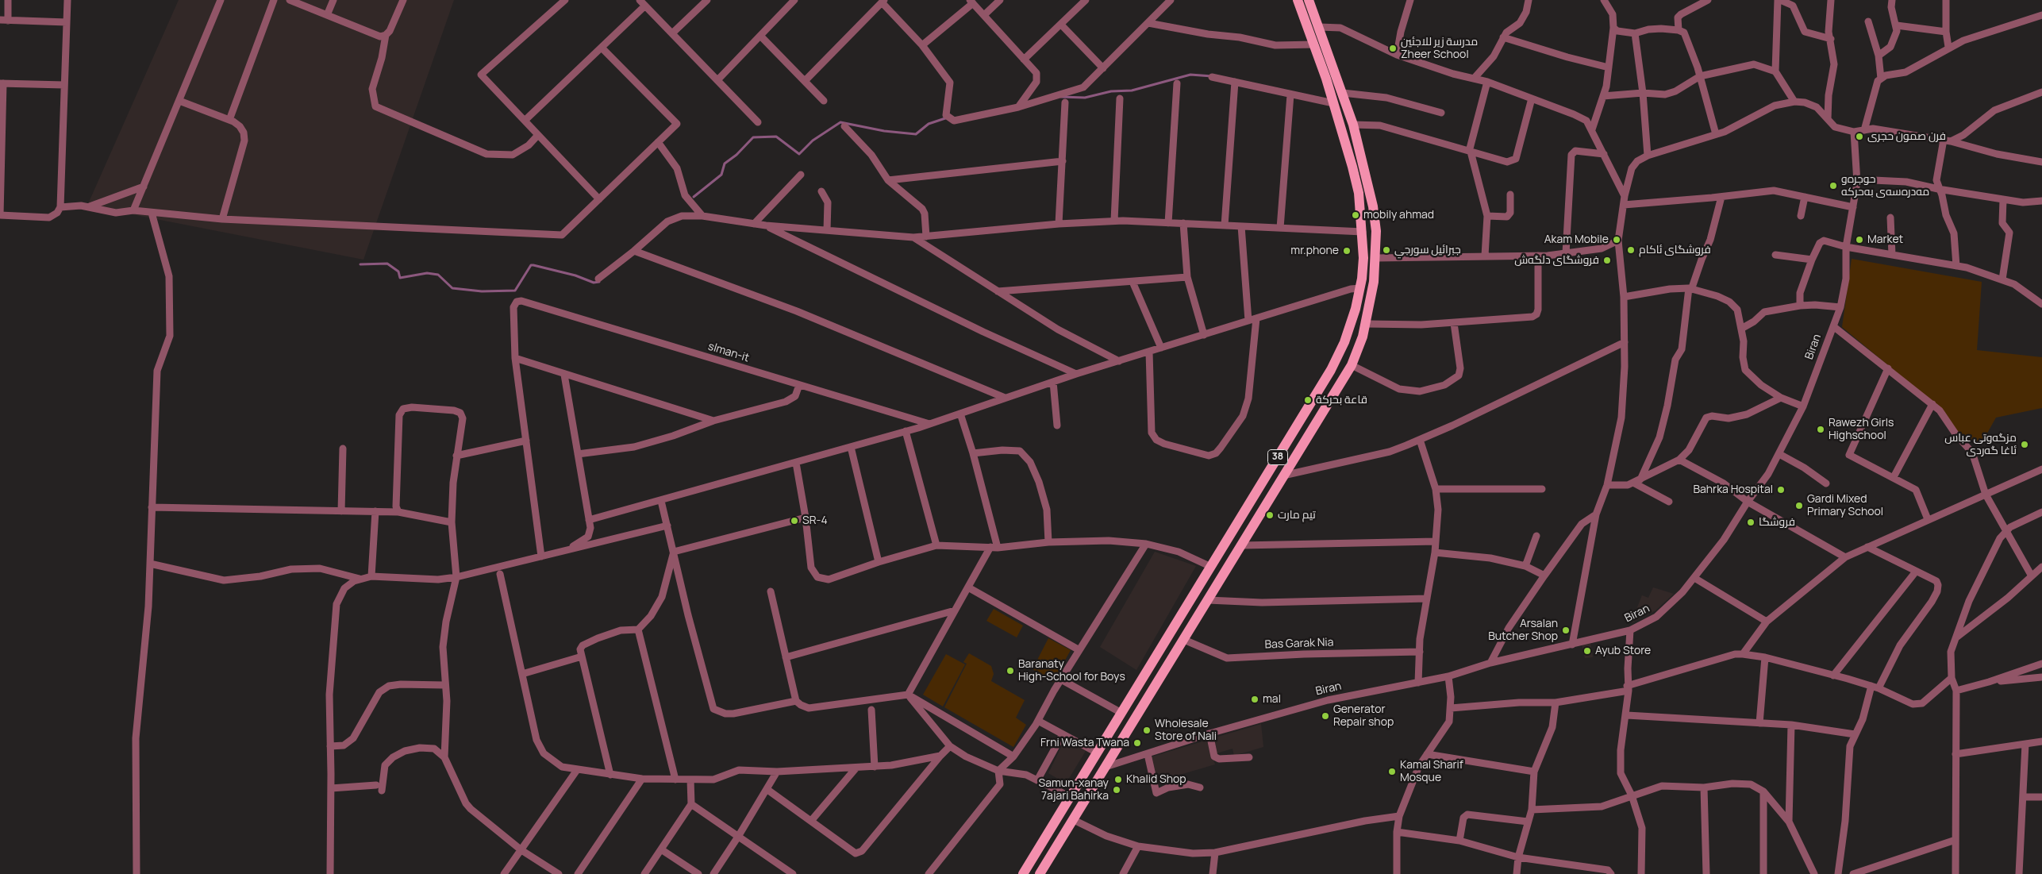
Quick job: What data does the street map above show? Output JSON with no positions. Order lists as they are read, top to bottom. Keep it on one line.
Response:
{"streets":{"main road":["38"],"street":["Biran","slman-it","Bas Garak Nia"]},"crossings":[["Biran","38"],["38","Bas Garak Nia"]],"places":["مدرسة زير للاجئين Zheer School","فرن صمون حجری","حوجره‌و مه‌دره‌سه‌ی به‌حرکه","mobily ahmad","Akam Mobile","Market","جبرائيل سورجي","فروشگای ئاکام","mr.phone","فروشگای دلگه‌ش","قاعة بحركة","Rawezh Girls Highschool","مزگه‌وتی عباس ئاغا گه‌ردی","Bahrka Hospital","Gardi Mixed Primary School","تيم مارت","SR-4","فروشگا","Arsalan Butcher Shop","Ayub Store","Baranaty High-School for Boys","mal","Generator Repair shop","Wholesale Store of Nali","Frni Wasta Twana","Kamal Sharif Mosque","Khalid Shop","Samun-xanay 7ajari Bahirka"]}
